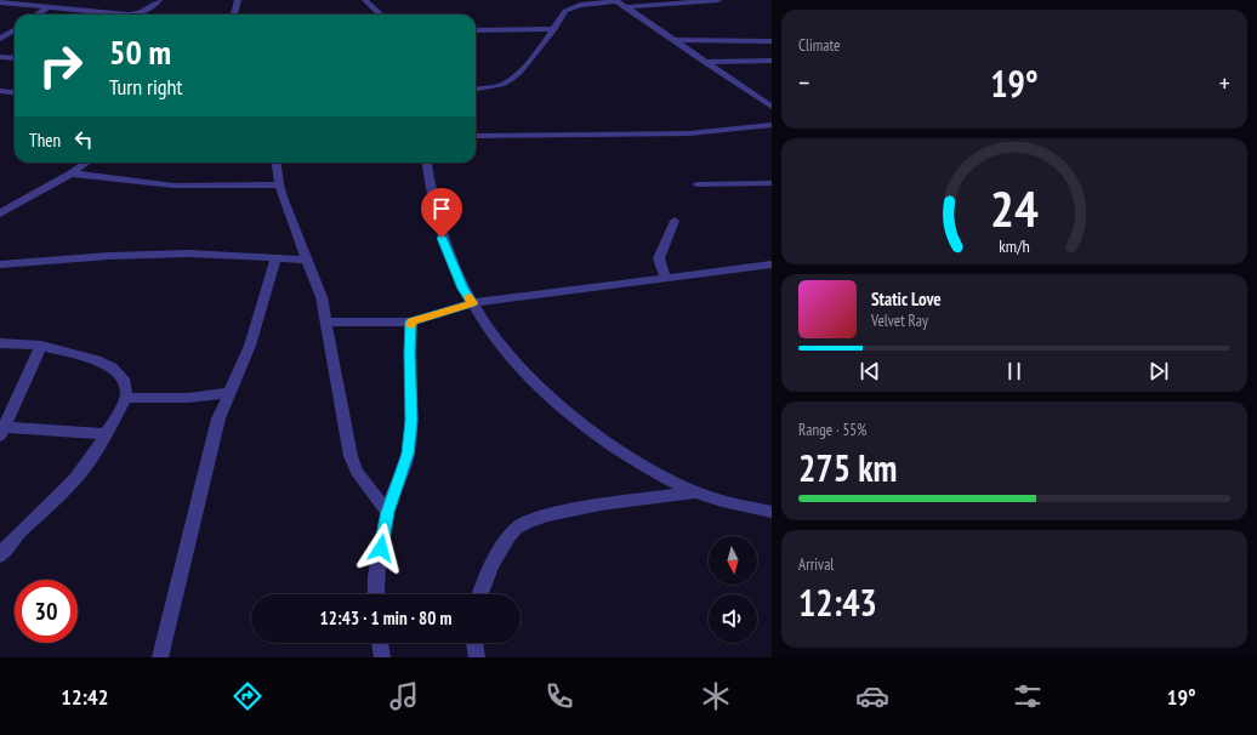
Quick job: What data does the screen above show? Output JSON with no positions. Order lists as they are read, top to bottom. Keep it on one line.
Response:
{"north":"bottom","page":{"tile":["Climate",["Range · 55%","275 km"],["Arrival","12:43"]],"turn":["50 m","Turn right"],"heat":["−","19°","+"],"then":"Then","song":["Static Love","Velvet Ray"],"limit":"30","trip":"12:43 · 1 min · 80 m","tabs":["12:42","19°"],"gauge":["24","km/h"]}}
